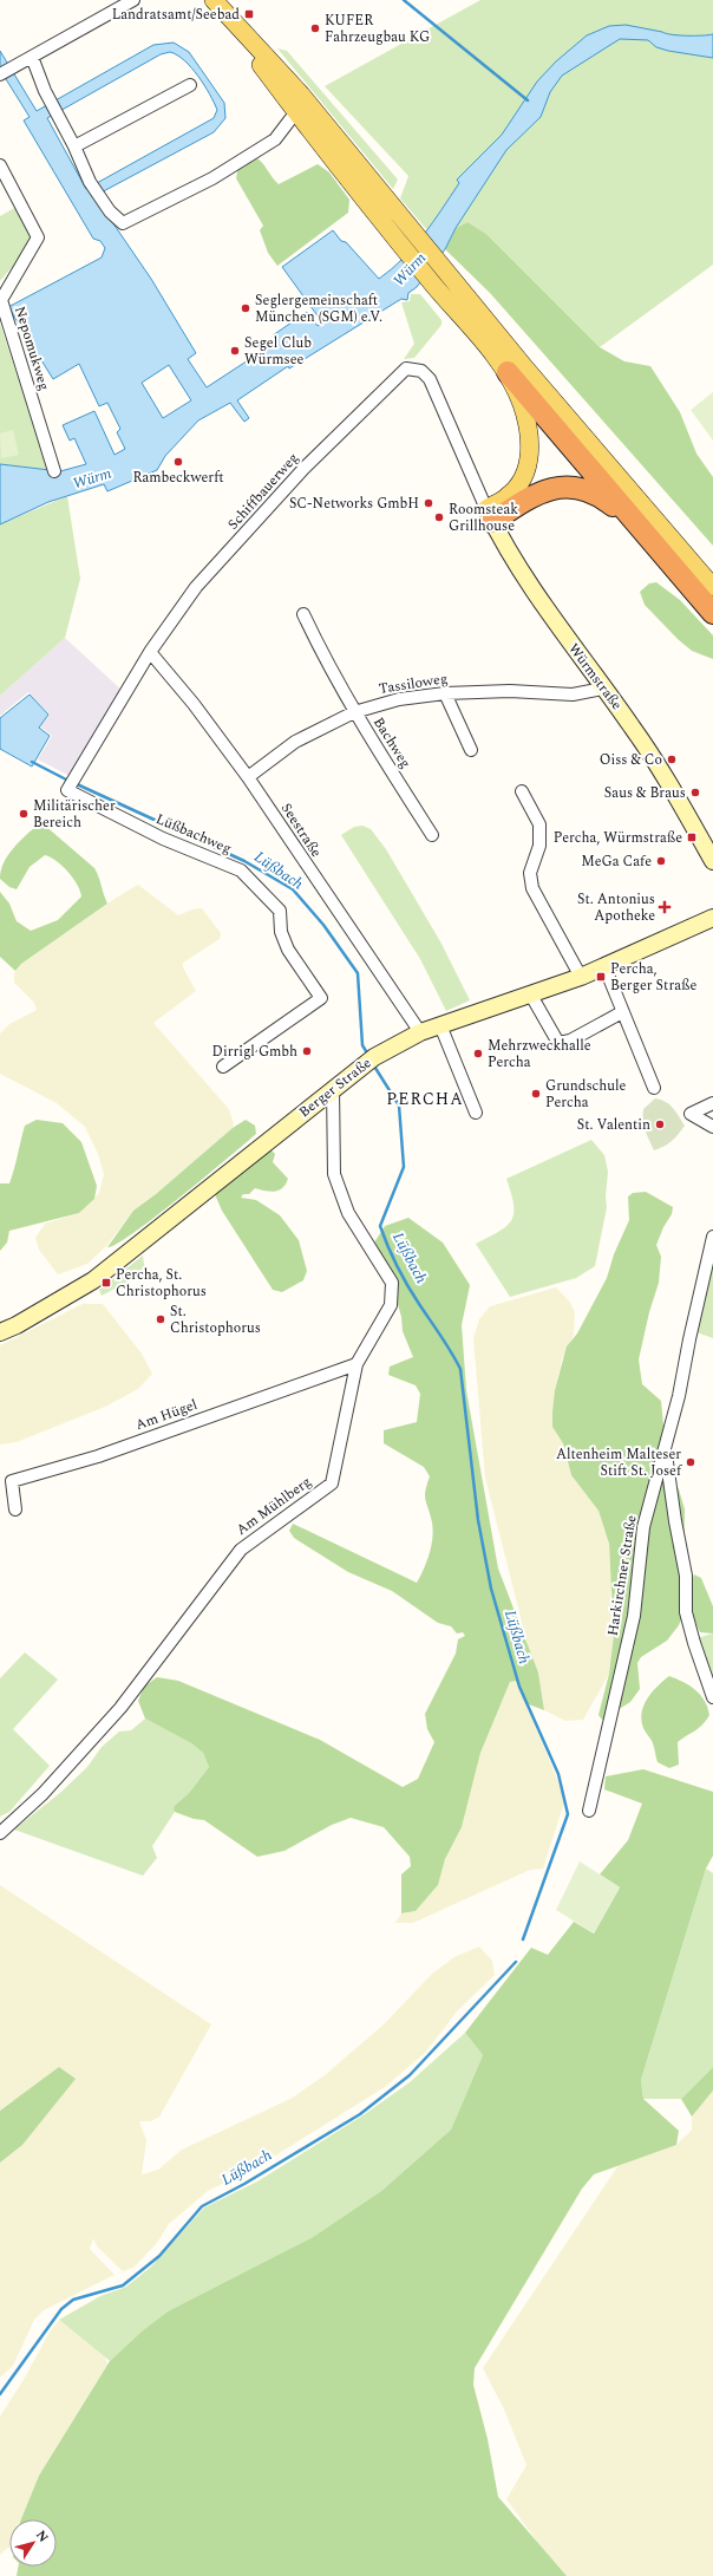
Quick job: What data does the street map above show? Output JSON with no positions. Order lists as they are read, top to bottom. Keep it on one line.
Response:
{"streets":{"main road":["Würmstraße","Berger Straße"],"street":["Nepomukweg","Schiffbauerweg","Tassiloweg","Bachweg","Seestraße","Lüßbachweg","Am Hügel","Am Mühlberg","Harkirchner Straße"]},"crossings":[["Schiffbauerweg","Würmstraße"],["Schiffbauerweg","Seestraße"],["Schiffbauerweg","Lüßbachweg"],["Würmstraße","Tassiloweg"],["Tassiloweg","Bachweg"],["Tassiloweg","Seestraße"],["Seestraße","Berger Straße"],["Berger Straße","Am Mühlberg"],["Am Hügel","Am Mühlberg"]],"districts":["PERCHA"],"water":["Würm","Lüßbach"],"places":{"transit":["Landratsamt/Seebad","Percha, Würmstraße","Percha, Berger Straße","Percha, St. Christophorus"],"other":["KUFER Fahrzeugbau KG","Seglergemeinschaft München (SGM) e.V.","Segel Club Würmsee","Rambeckwerft","SC-Networks GmbH","Roomsteak Grillhouse","Oiss & Co","Saus & Braus","Militärischer Bereich","MeGa Cafe","Dirrigl Gmbh","Mehrzweckhalle Percha","Grundschule Percha","St. Valentin","St. Christophorus","Altenheim Malteser Stift St. Josef"],"health":["St. Antonius Apotheke"]},"north":"top right"}
